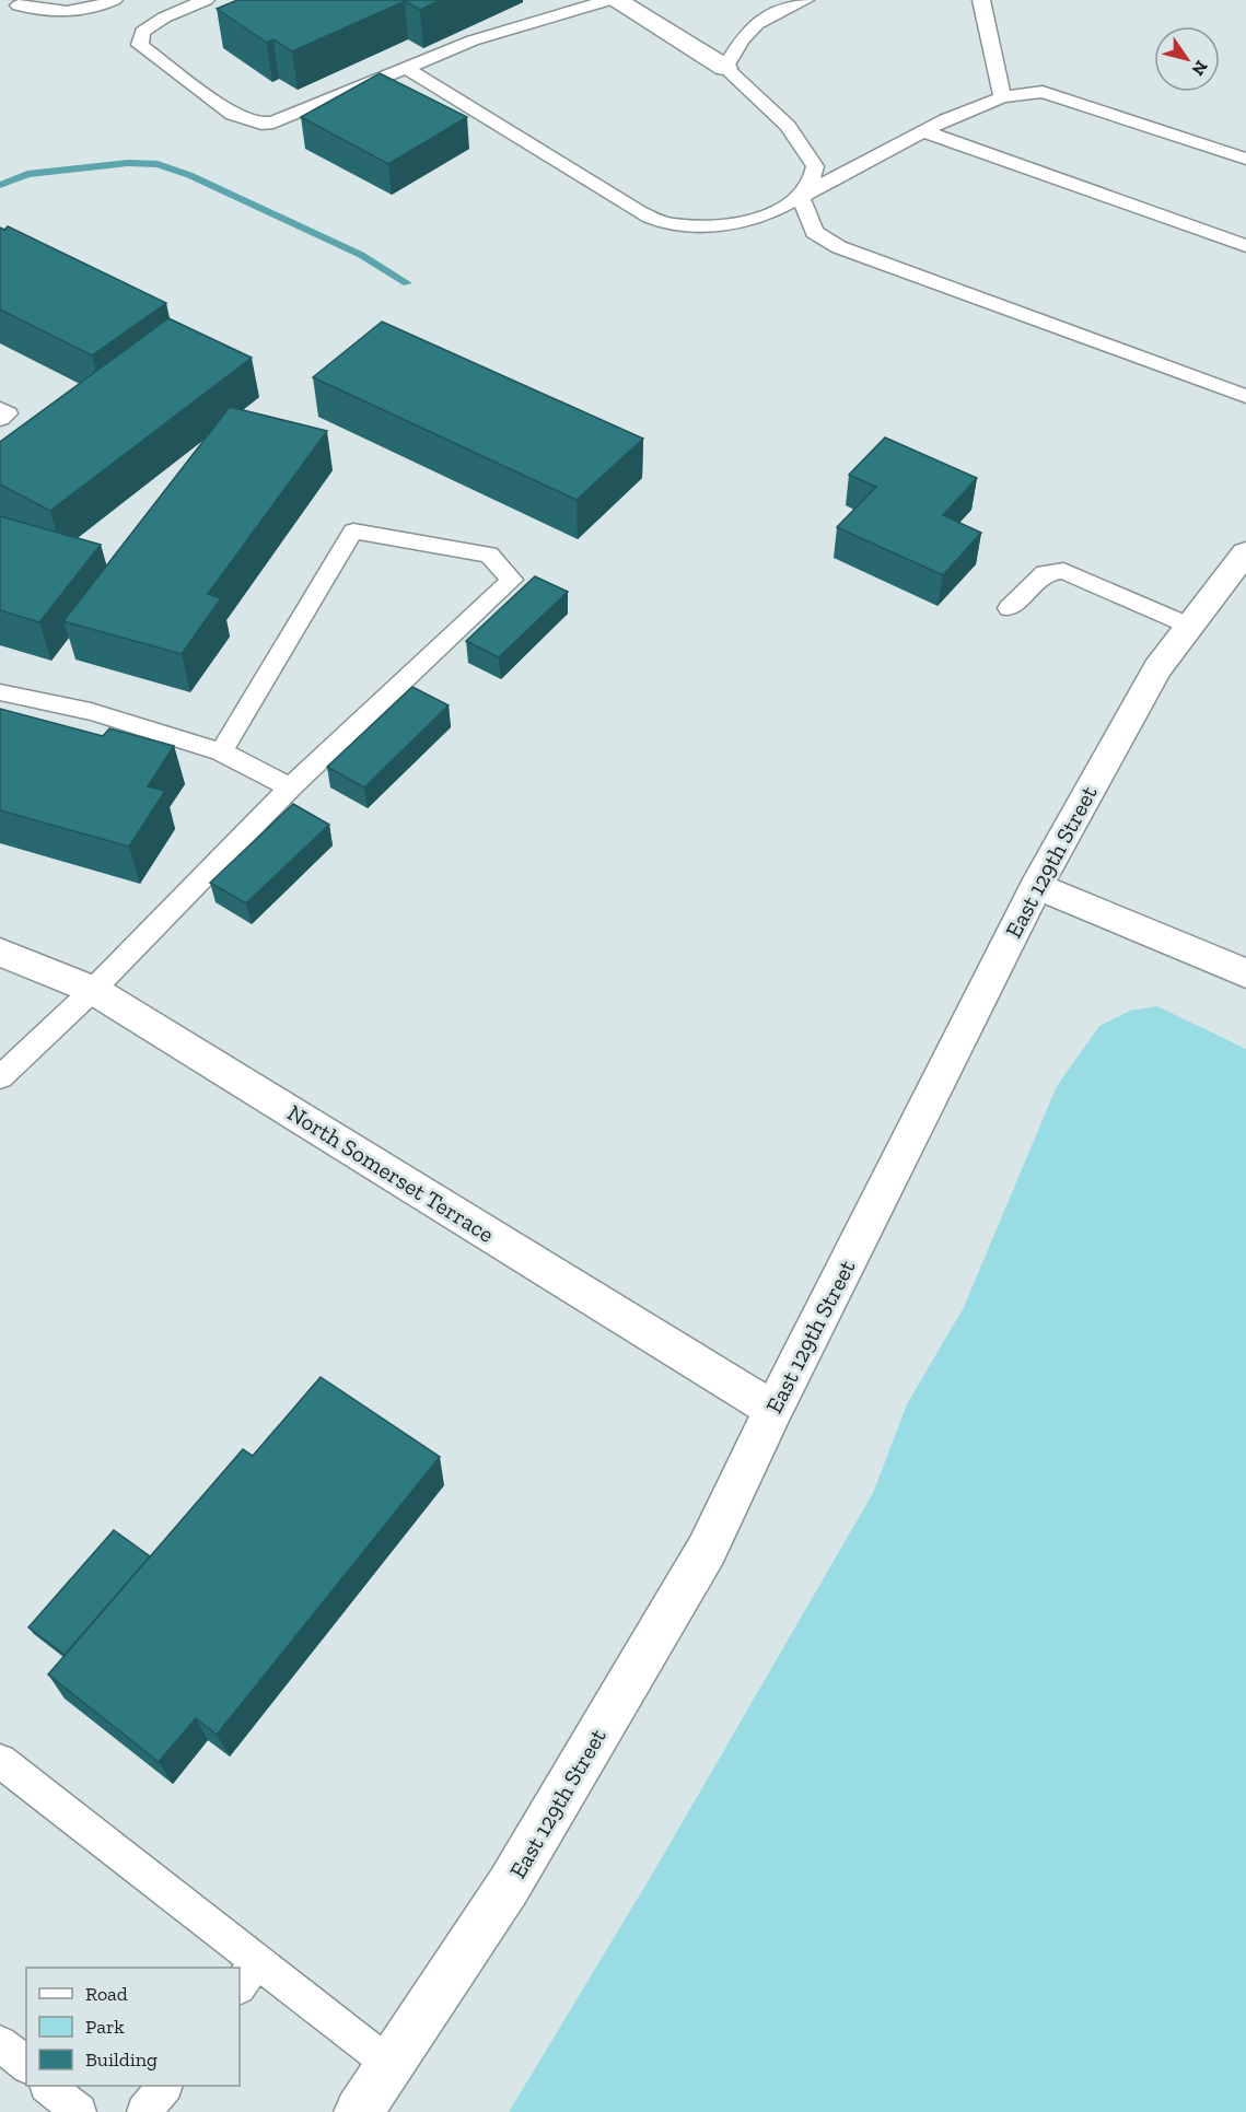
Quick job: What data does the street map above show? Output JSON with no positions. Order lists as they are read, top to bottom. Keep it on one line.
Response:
{"streets":{"street":["East 129th Street","North Somerset Terrace"]},"crossings":[["East 129th Street","North Somerset Terrace"]],"legend":["Road","Park","Building"],"north":"bottom right"}
